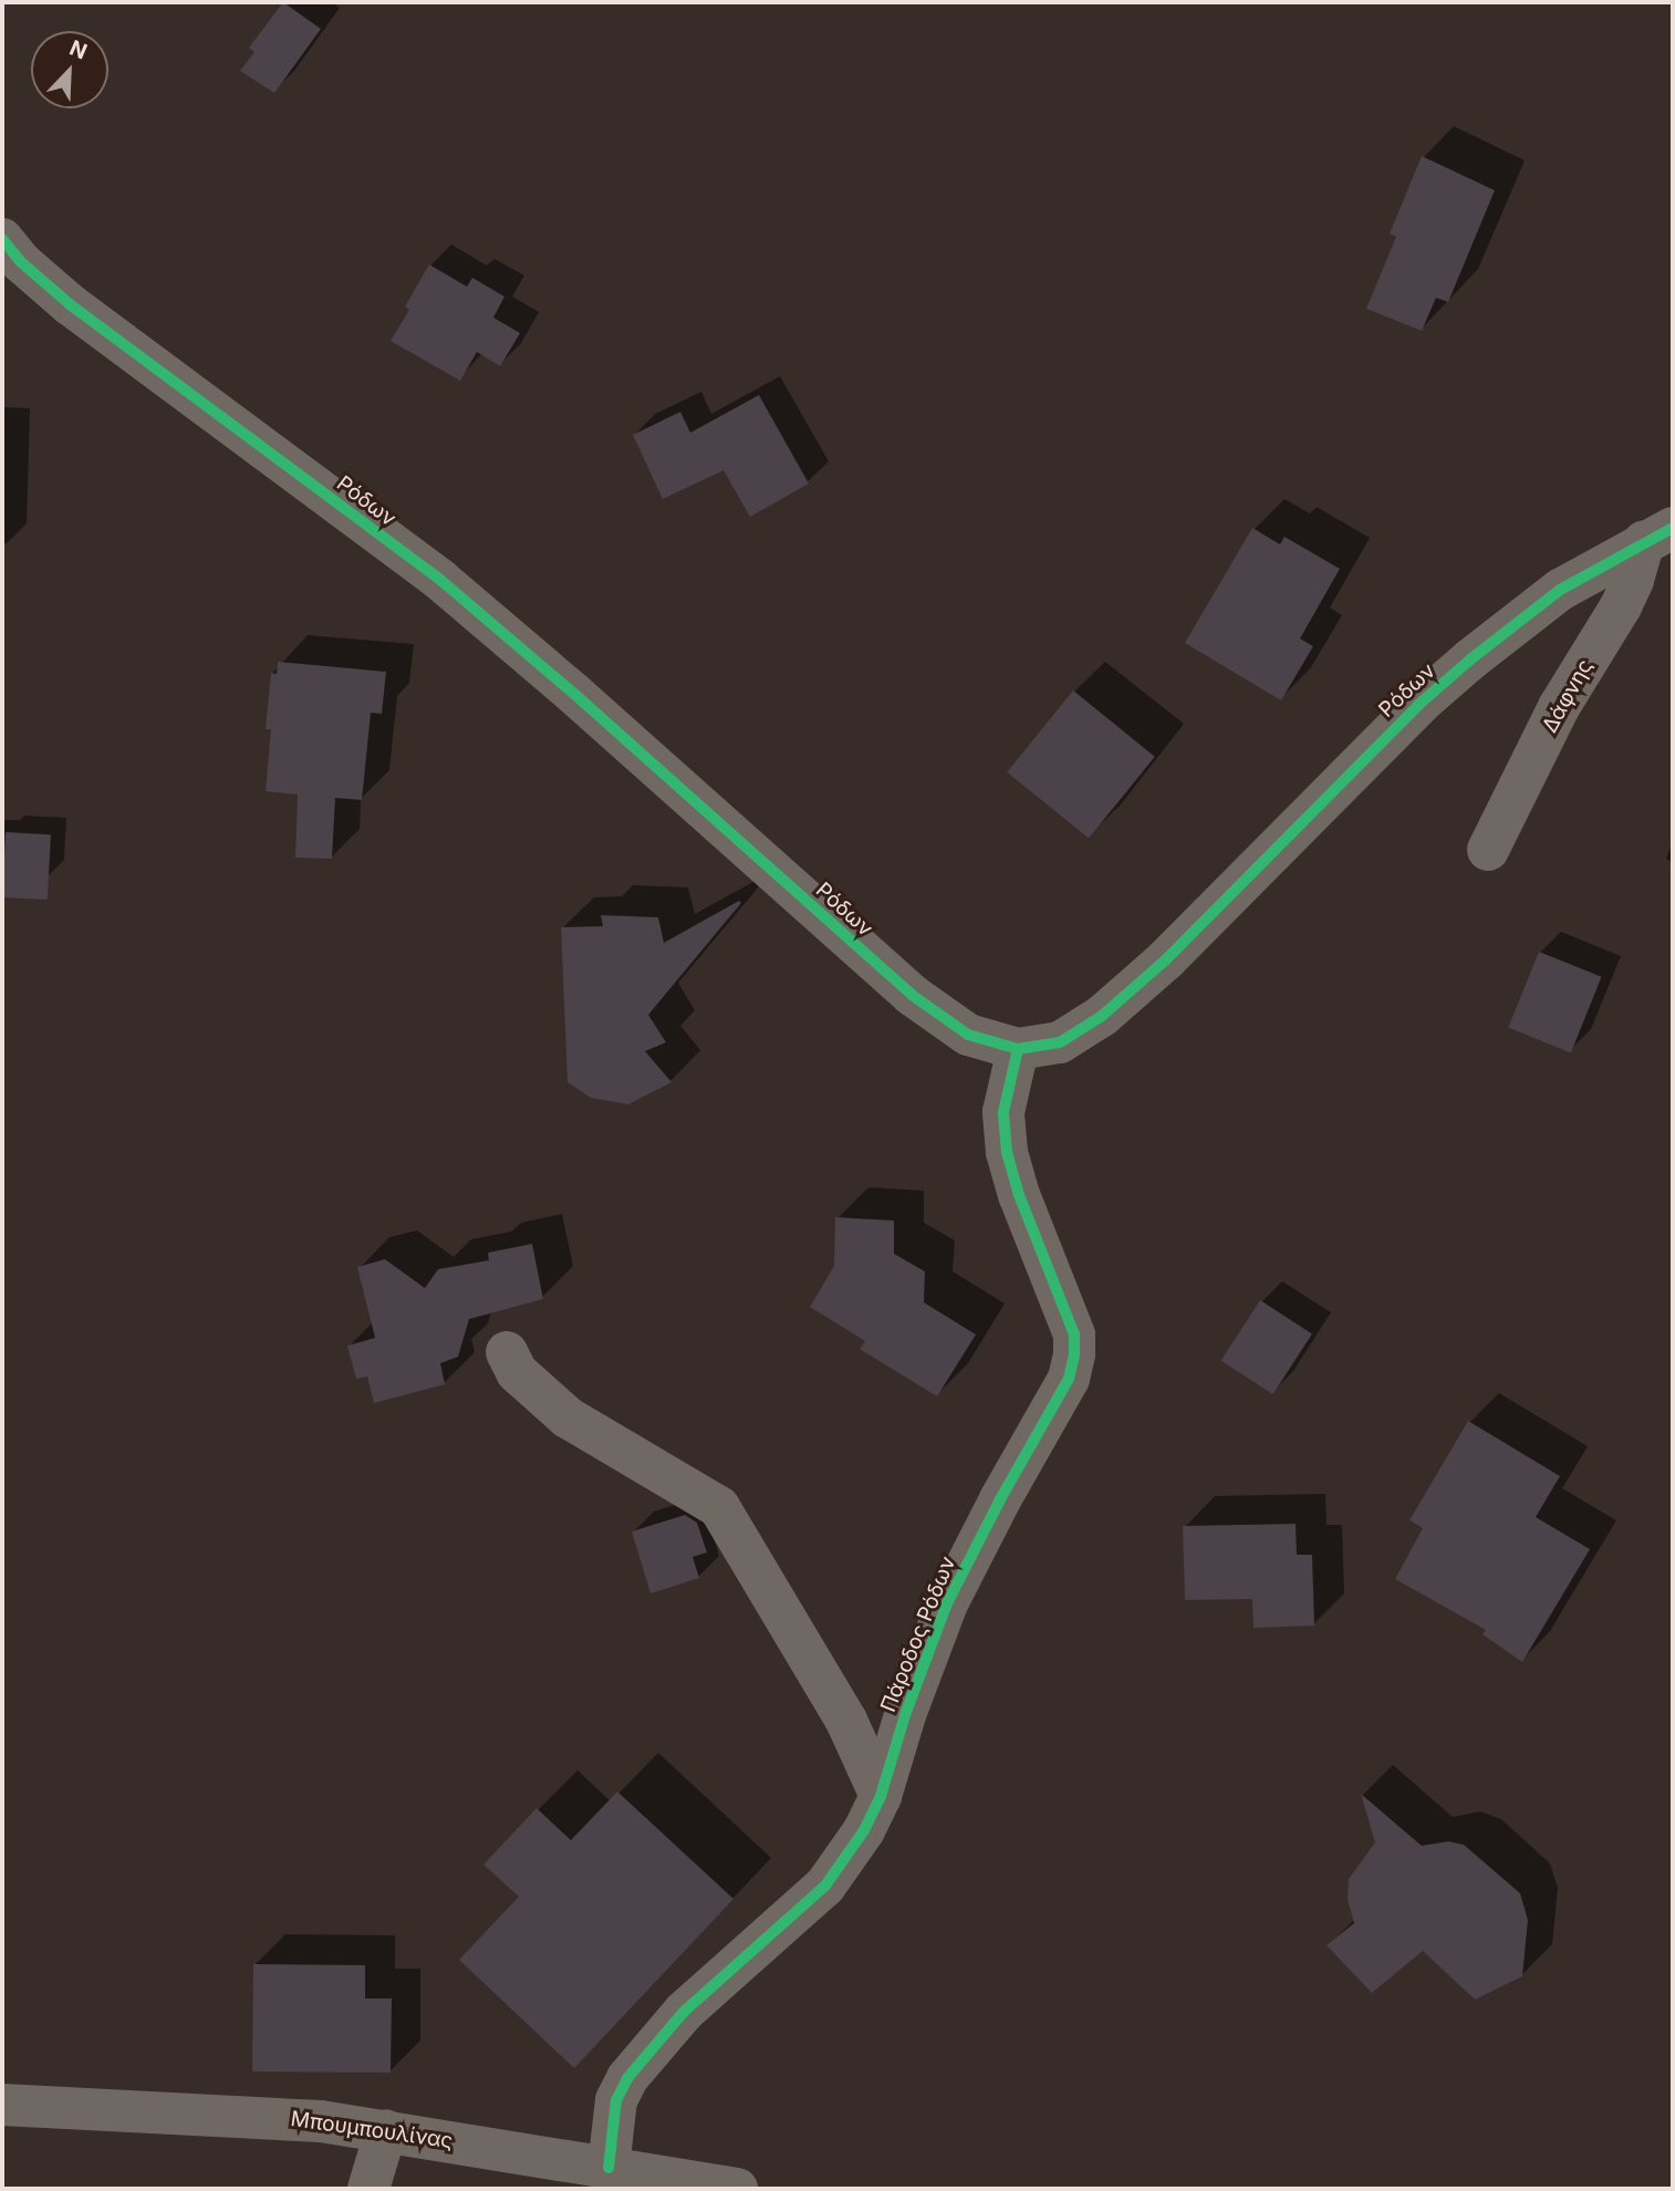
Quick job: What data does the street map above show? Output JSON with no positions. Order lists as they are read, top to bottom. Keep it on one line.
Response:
{"streets":{"street":["Ρόδων","Δάφνης","Πάροδος Ρόδων","Μπουμπουλίνας"]},"crossings":[["Ρόδων","Δάφνης"],["Ρόδων","Πάροδος Ρόδων"],["Πάροδος Ρόδων","Μπουμπουλίνας"]],"north":"top right"}
